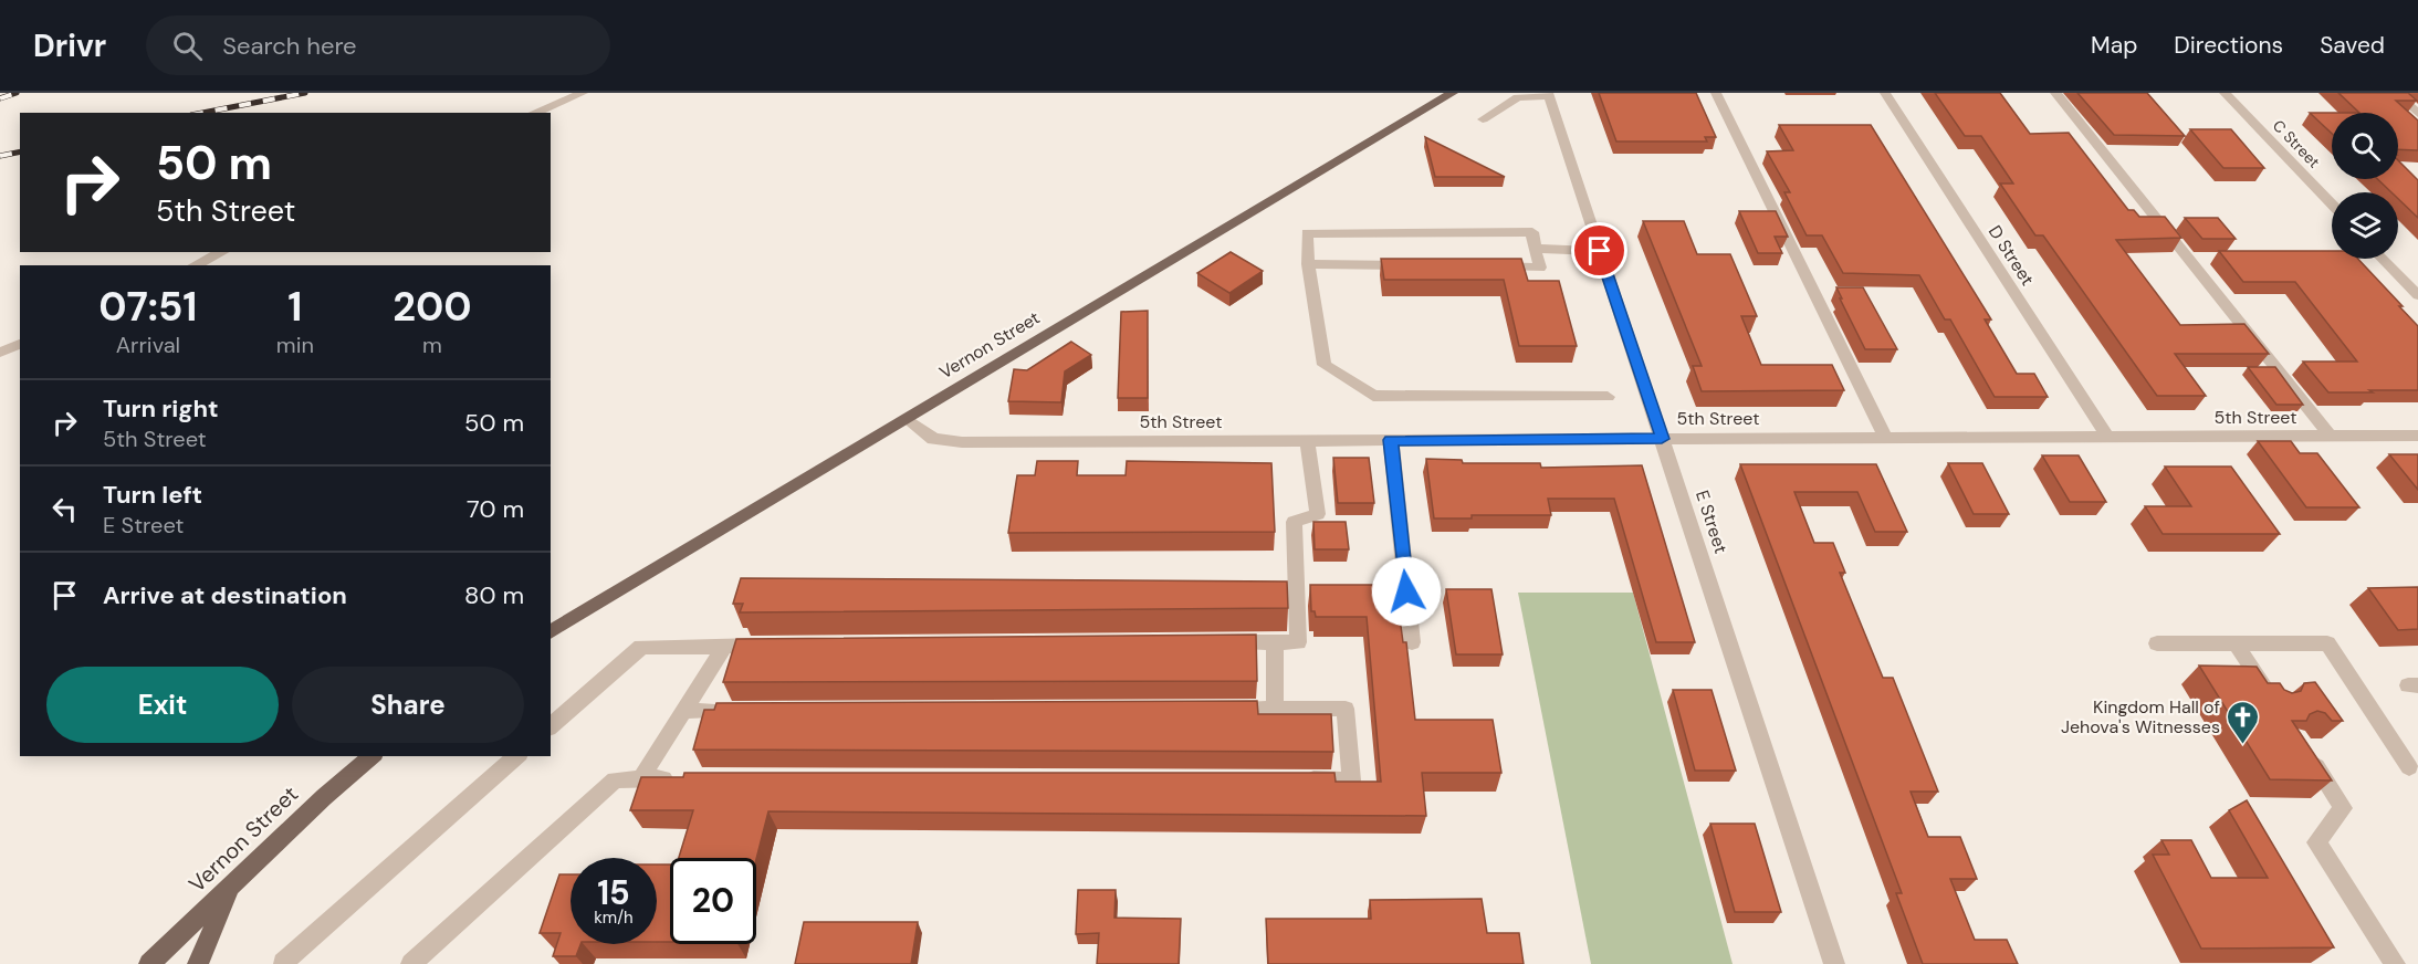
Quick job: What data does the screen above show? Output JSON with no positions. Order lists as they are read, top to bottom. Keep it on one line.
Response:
{"streets":{"main road":["Vernon Street"],"street":["C Street","D Street","5th Street","E Street"]},"crossings":[["D Street","5th Street"],["Vernon Street","5th Street"],["5th Street","E Street"]],"places":{"church":["Kingdom Hall of Jehova's Witnesses"]},"page":{"header":"Drivr","search":"Search here","nav":["Map","Directions","Saved"],"turn":["50 m","5th Street"],"eta":["07:51","Arrival","1","min","200","m"],"list":[{"name":"Turn right","note":"5th Street","value":"50 m"},{"name":"Turn left","note":"E Street","value":"70 m"},{"name":"Arrive at destination","value":"80 m"}],"buttons":["Exit","Share"],"speed":"15 km/h","limit":"20"}}
